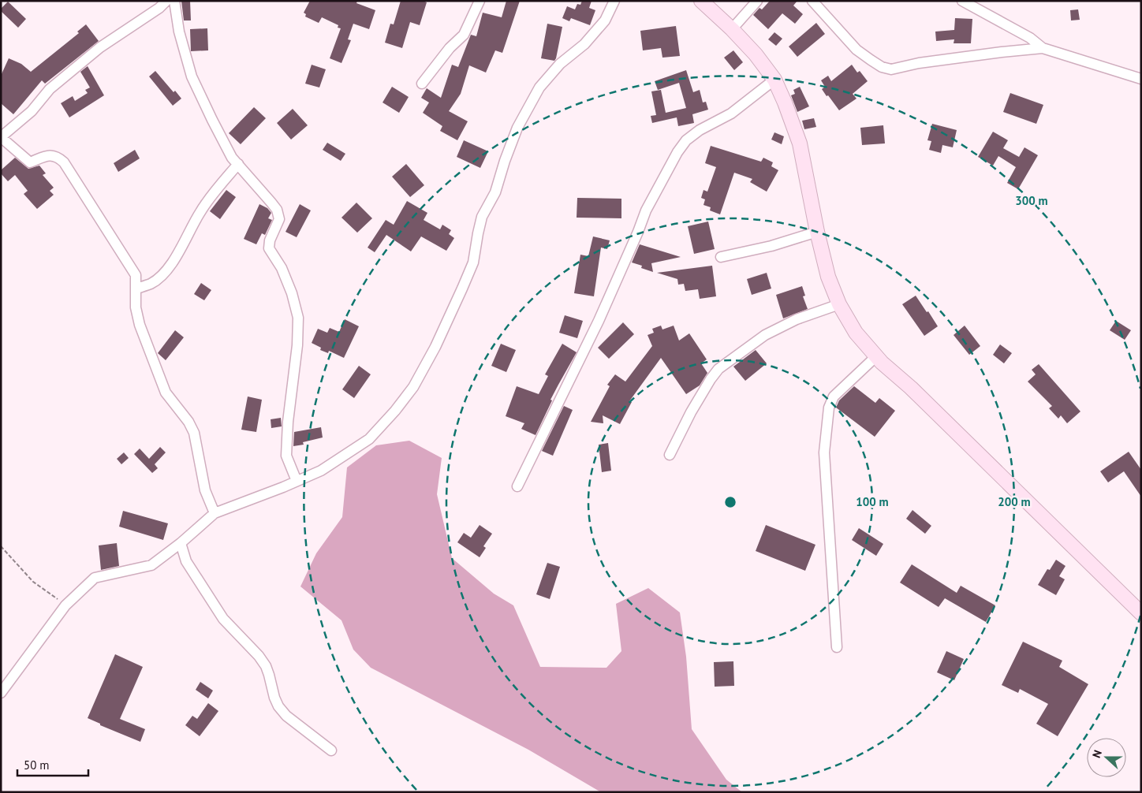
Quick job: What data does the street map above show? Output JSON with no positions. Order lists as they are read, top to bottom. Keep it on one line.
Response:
{"scale_bar":"50 m","north":"left","rings":["300 m","100 m","200 m"]}
